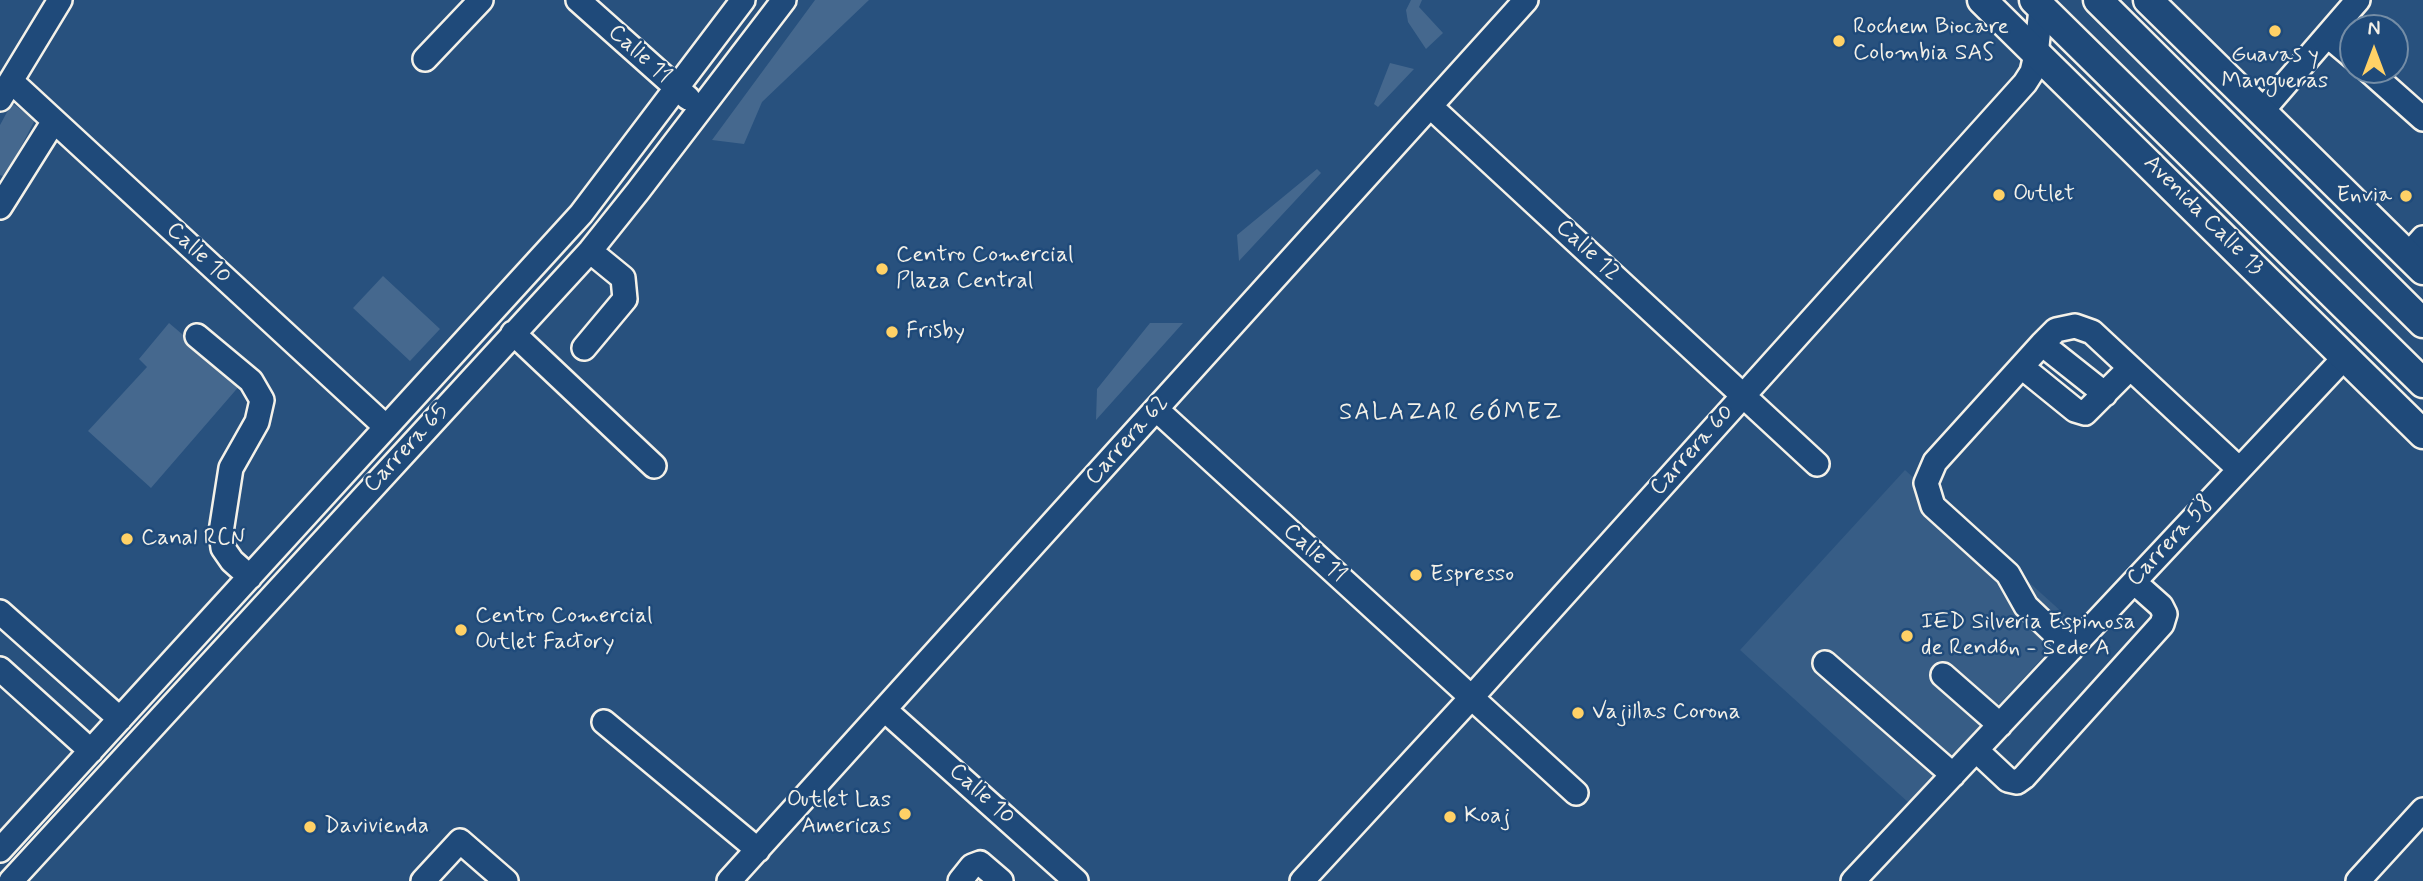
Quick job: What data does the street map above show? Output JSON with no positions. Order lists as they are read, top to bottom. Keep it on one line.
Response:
{"streets":{"main road":["Avenida Calle 13"],"street":["Calle 11","Calle 12","Calle 10","Carrera 62","Carrera 65","Carrera 60","Carrera 58"]},"crossings":[["Calle 11","Carrera 62"],["Calle 11","Carrera 65"],["Calle 11","Carrera 60"],["Avenida Calle 13","Carrera 60"],["Avenida Calle 13","Carrera 58"],["Calle 12","Carrera 62"],["Calle 12","Carrera 60"],["Calle 10","Carrera 62"],["Calle 10","Carrera 65"]],"districts":["SALAZAR GÓMEZ"],"places":["Guavas y Mangueras","Rochem Biocare Colombia SAS","Outlet","Envia","Centro Comercial Plaza Central","Frisby","Canal RCN","Espresso","Centro Comercial Outlet Factory","IED Silveria Espinosa de Rendón - Sede A","Vajillas Corona","Outlet Las Americas","Koaj","Davivienda"],"north":"top"}
